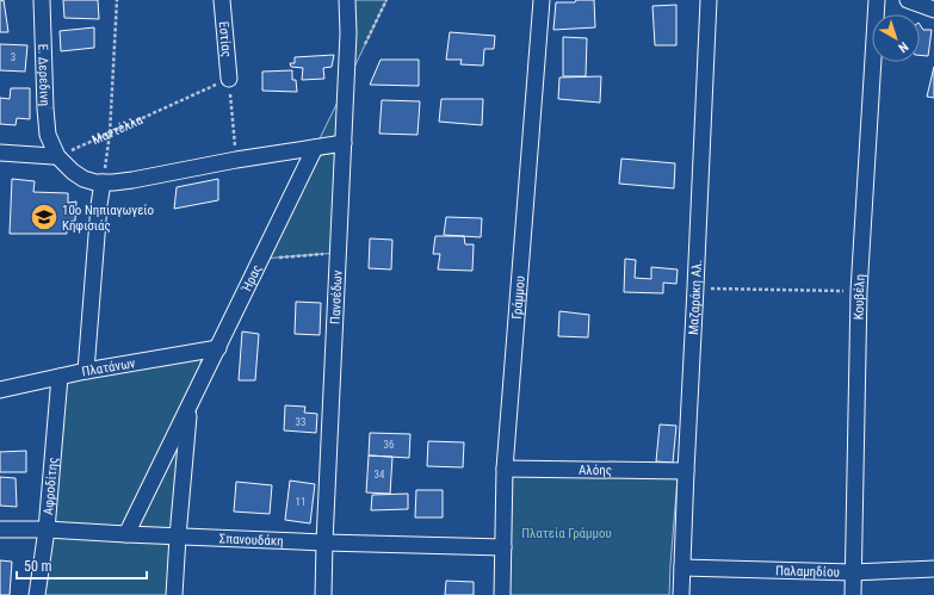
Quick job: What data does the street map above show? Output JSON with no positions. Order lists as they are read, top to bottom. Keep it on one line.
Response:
{"streets":{"street":["Εστίας","Ε. Δερεδινη","Ήρας","Πανσέδων","Γράμμου","Κουβέλη","Μαζαράκη Αλ.","Πλατάνων","Αλόης","Αφροδίτης","Σπανουδάκη","Παλαμηδίου"],"path":["Μαντέλλα"]},"crossings":[["Εστίας","Μαντέλλα"],["Ε. Δερεδινη","Μαντέλλα"],["Ήρας","Πλατάνων"],["Ήρας","Σπανουδάκη"],["Πανσέδων","Σπανουδάκη"],["Γράμμου","Αλόης"],["Γράμμου","Σπανουδάκη"],["Κουβέλη","Παλαμηδίου"],["Μαζαράκη Αλ.","Αλόης"],["Μαζαράκη Αλ.","Παλαμηδίου"],["Πλατάνων","Αφροδίτης"],["Αφροδίτης","Σπανουδάκη"]],"parks":["Πλατεία Γράμμου"],"places":{"school or university":["10ο Νηπιαγωγείο Κηφισιάς"]},"house_numbers":["3","33","36","34","11"],"scale_bar":"50 m","north":"bottom right"}
